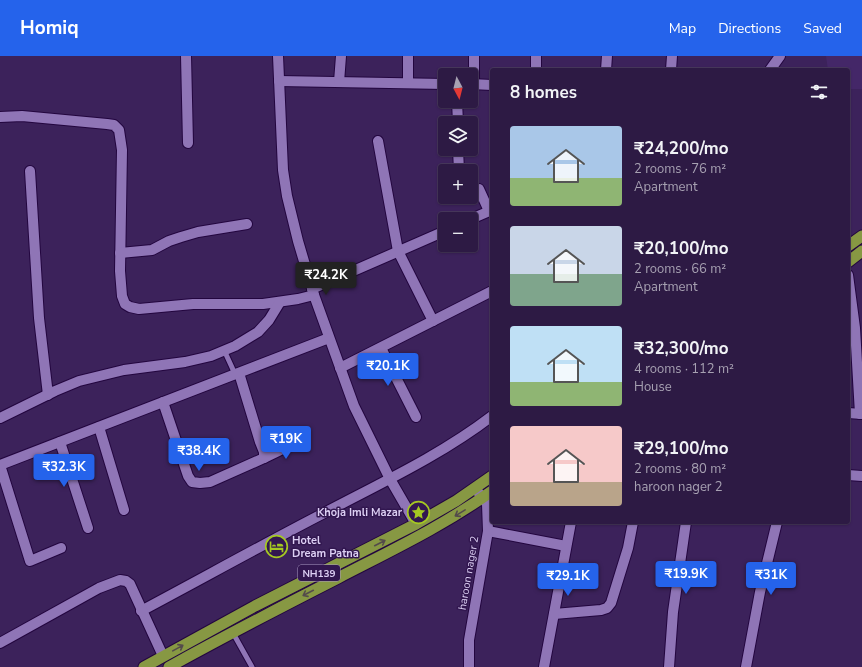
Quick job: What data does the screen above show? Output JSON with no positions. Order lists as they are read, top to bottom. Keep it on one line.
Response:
{"streets":{"highway":["NH139"],"street":["haroon nager 2"]},"crossings":[["NH139","haroon nager 2"]],"places":{"place":["Khoja Imli Mazar"],"hotel":["Hotel Dream Patna"]},"north":"bottom","page":{"header":"Homiq","nav":["Map","Directions","Saved"],"map_buttons":["+","−"],"heading":"8 homes","list":[{"name":"₹24,200/mo","note":"2 rooms · 76 m² · Apartment"},{"name":"₹20,100/mo","note":"2 rooms · 66 m² · Apartment"},{"name":"₹32,300/mo","note":"4 rooms · 112 m² · House"},{"name":"₹29,100/mo","note":"2 rooms · 80 m² · haroon nager 2"}],"price":["₹24.2K","₹20.1K","₹19K","₹38.4K","₹32.3K","₹19.9K","₹31K","₹29.1K"]}}
